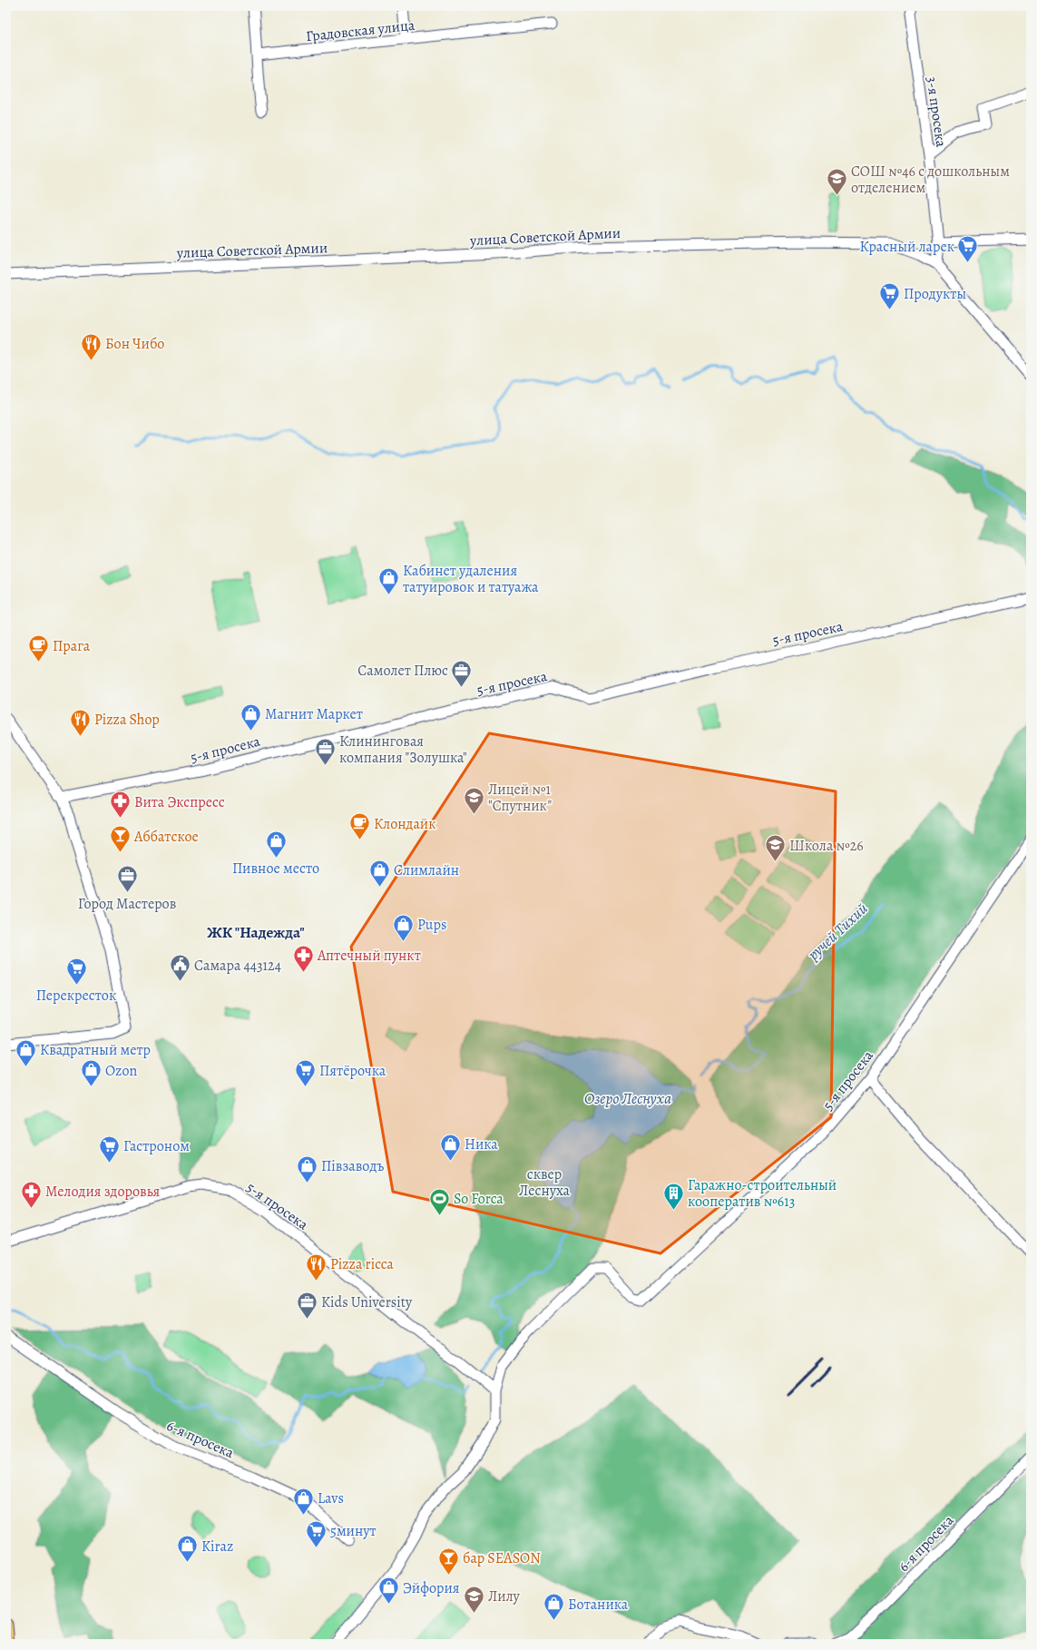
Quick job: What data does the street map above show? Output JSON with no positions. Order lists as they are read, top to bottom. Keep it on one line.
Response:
{"streets":{"street":["Градовская улица","3-я просека","улица Советской Армии","5-я просека","6-я просека"]},"crossings":[["3-я просека","улица Советской Армии"]],"districts":["ЖК \"Надежда\""],"water":["ручей Тихий","Озеро Леснуха"],"parks":["сквер Леснуха"],"places":{"school or university":["СОШ №46 с дошкольным отделением","Лицей №1 \"Спутник\"","Школа №26","Лилу"],"supermarket":["Красный ларек","Продукты","Перекресток","Пятёрочка","Гастроном","5минут"],"restaurant":["Бон Чибо","Pizza Shop","Pizza ricca"],"shop":["Кабинет удаления татуировок и татуажа","Магнит Маркет","Пивное место","Слимлайн","Pups","Квадратный метр","Ozon","Ника","Пiвзаводъ","Lavs","Kiraz","Эйфория","Ботаника"],"cafe":["Прага","Клондайк"],"office":["Самолет Плюс","Клининговая компания \"Золушка\"","Город Мастеров","Kids University"],"pharmacy":["Вита Экспресс","Аптечный пункт","Мелодия здоровья"],"bar":["Аббатское","бар SEASON"],"public building":["Самара 443124"],"building":["Гаражно-строительный кооператив №613"],"sports":["So Forca"]}}
